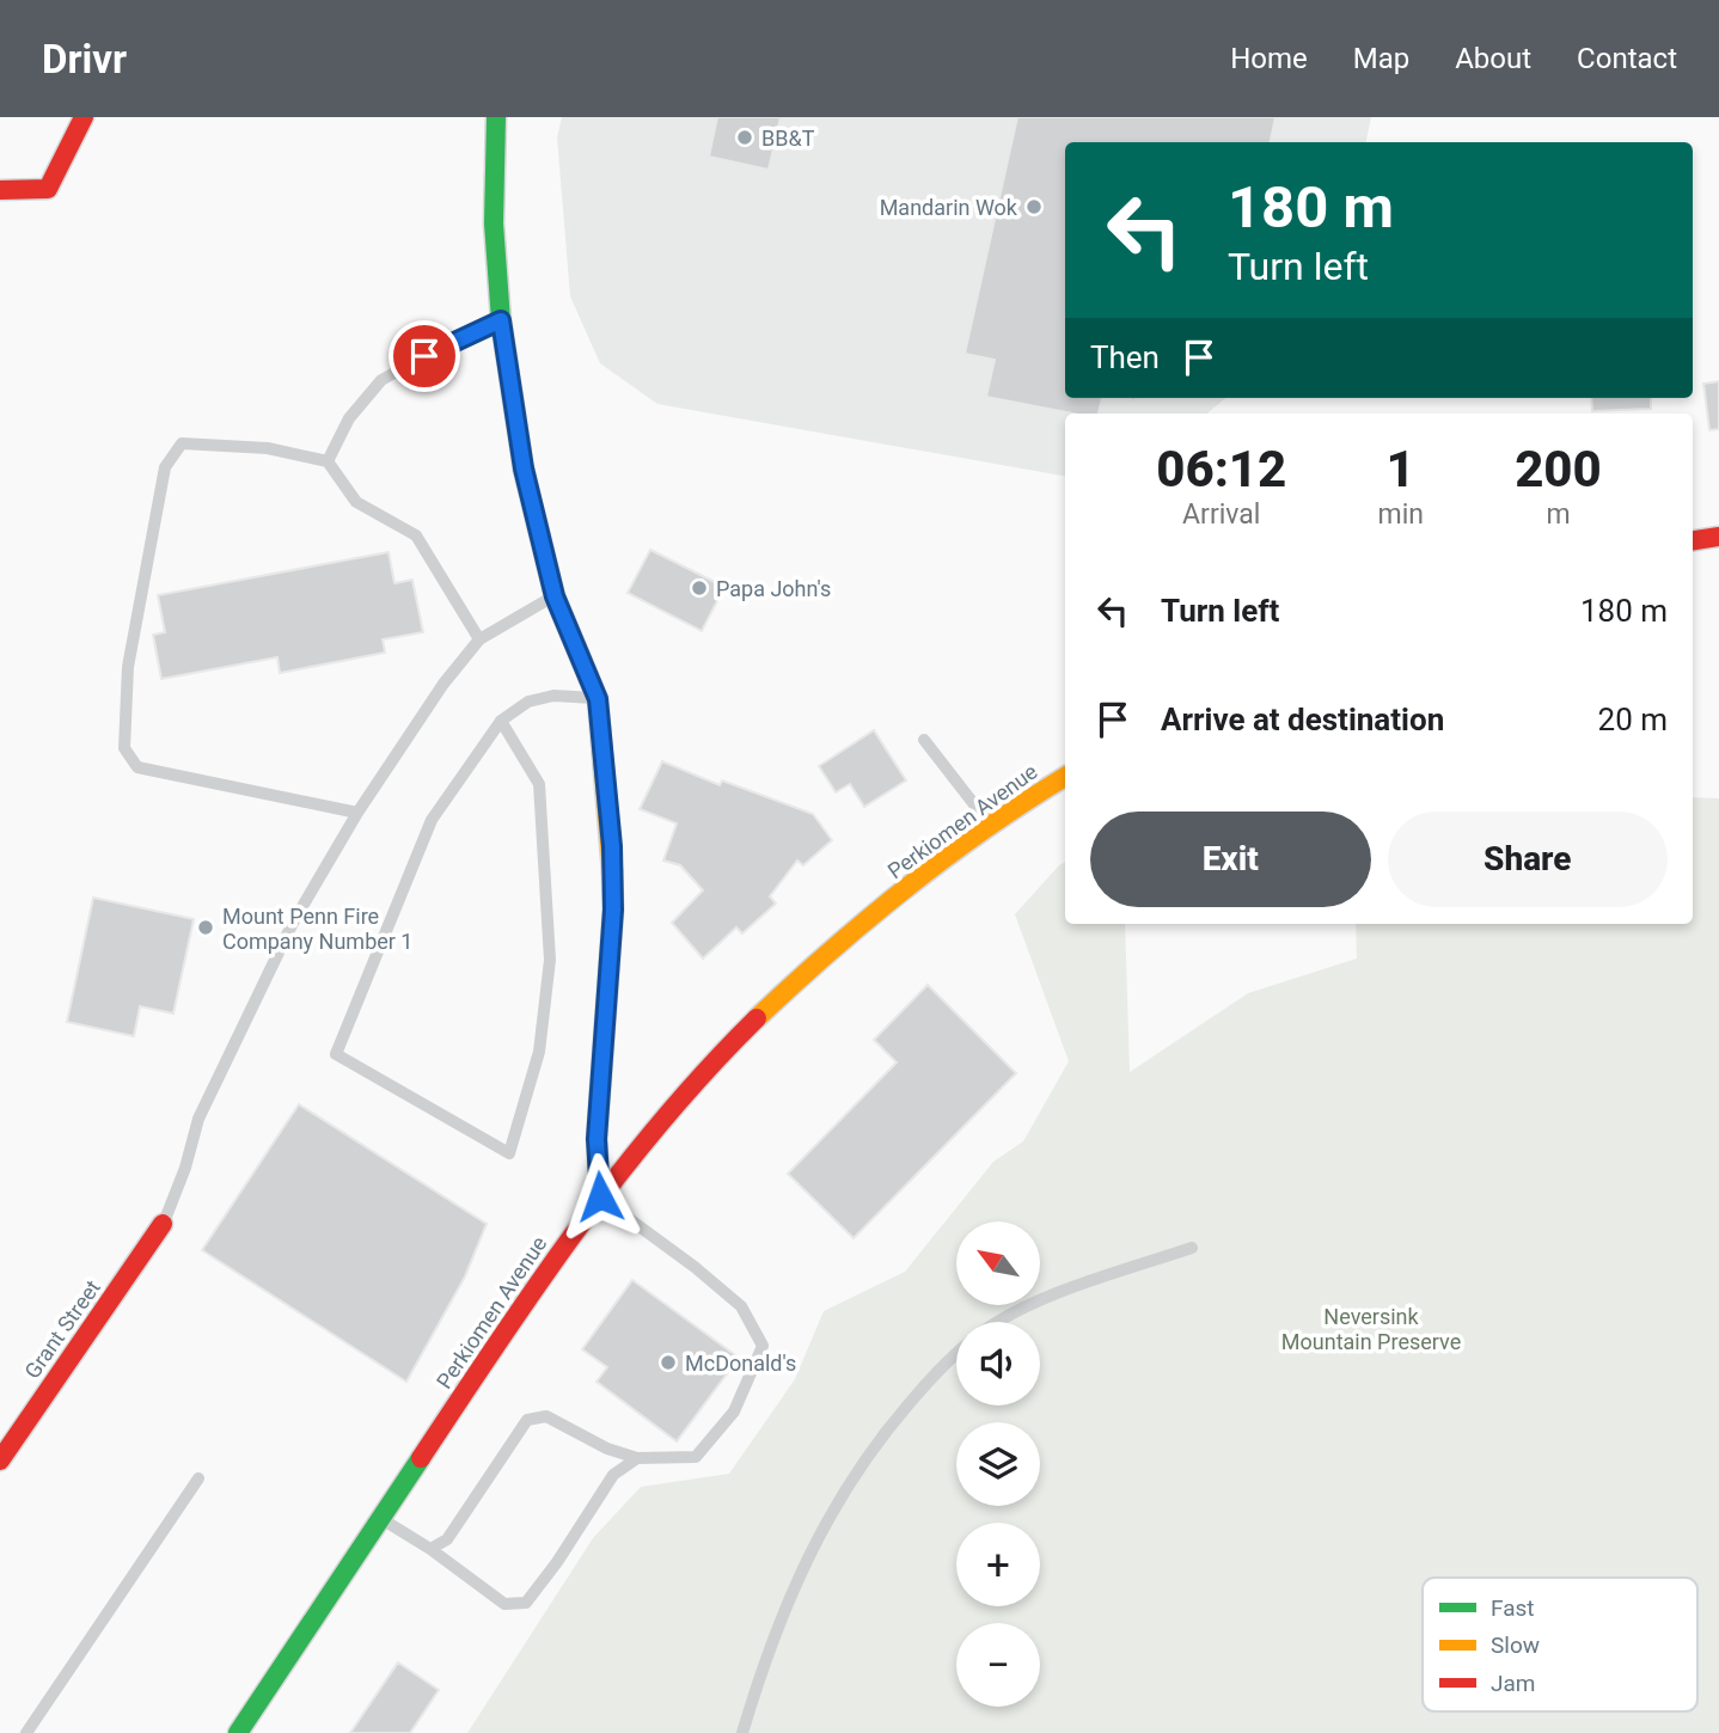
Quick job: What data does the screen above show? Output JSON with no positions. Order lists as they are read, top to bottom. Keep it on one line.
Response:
{"streets":{"main road":["Perkiomen Avenue","Grant Street"]},"parks":["Neversink Mountain Preserve"],"places":["BB&T","Mandarin Wok","Papa John's","Mount Penn Fire Company Number 1","McDonald's"],"legend":["Fast","Slow","Jam"],"north":"top left","page":{"header":"Drivr","nav":["Home","Map","About","Contact"],"turn":["180 m","Turn left"],"then":"Then","eta":["06:12","Arrival","1","min","200","m"],"list":[{"name":"Turn left","value":"180 m"},{"name":"Arrive at destination","value":"20 m"}],"buttons":["Exit","Share"],"map_buttons":["+","−"]}}
